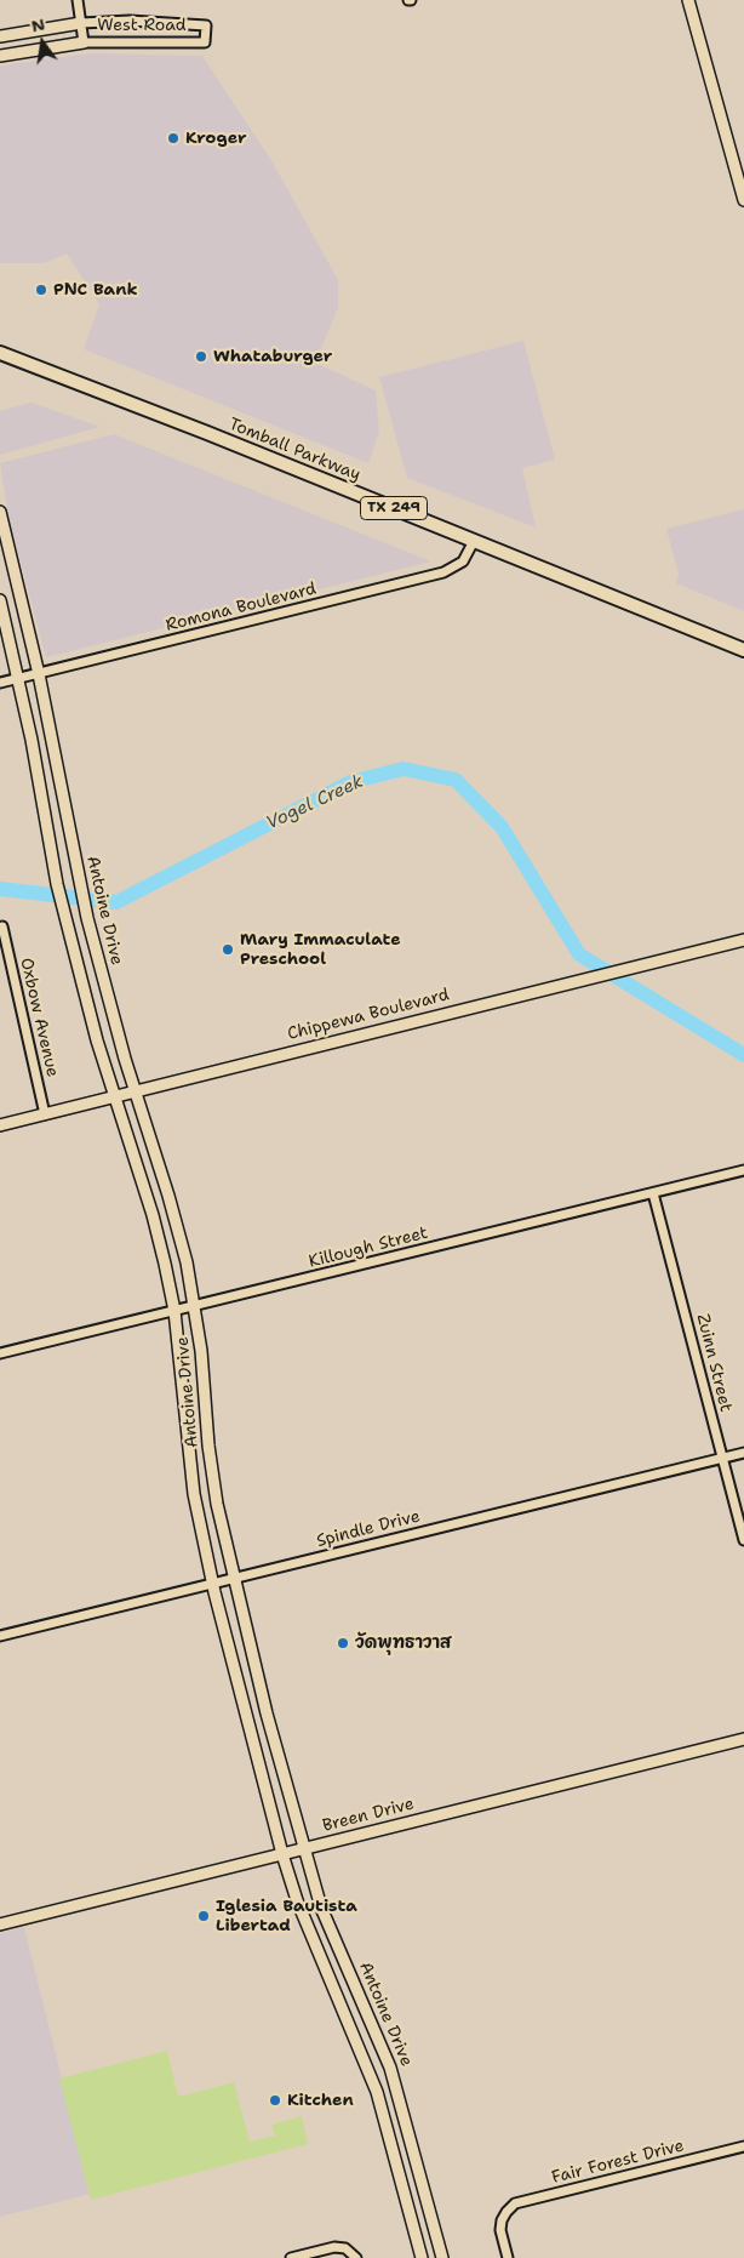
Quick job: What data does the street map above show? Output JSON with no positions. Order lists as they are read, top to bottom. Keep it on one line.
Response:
{"streets":{"main road":["West Road","Tomball Parkway","TX 249","Antoine Drive","Chippewa Boulevard","Breen Drive"],"street":["Romona Boulevard","Oxbow Avenue","Killough Street","Zuinn Street","Spindle Drive","Fair Forest Drive"]},"crossings":[["Tomball Parkway","Romona Boulevard"],["Romona Boulevard","Antoine Drive"],["Antoine Drive","Chippewa Boulevard"],["Antoine Drive","Killough Street"],["Antoine Drive","Spindle Drive"],["Antoine Drive","Breen Drive"],["Chippewa Boulevard","Oxbow Avenue"],["Killough Street","Zuinn Street"],["Zuinn Street","Spindle Drive"]],"water":["Vogel Creek"],"places":["Kroger","PNC Bank","Whataburger","Mary Immaculate Preschool","วัดพุทธาวาส","Iglesia Bautista Libertad","Kitchen"],"north":"top"}
